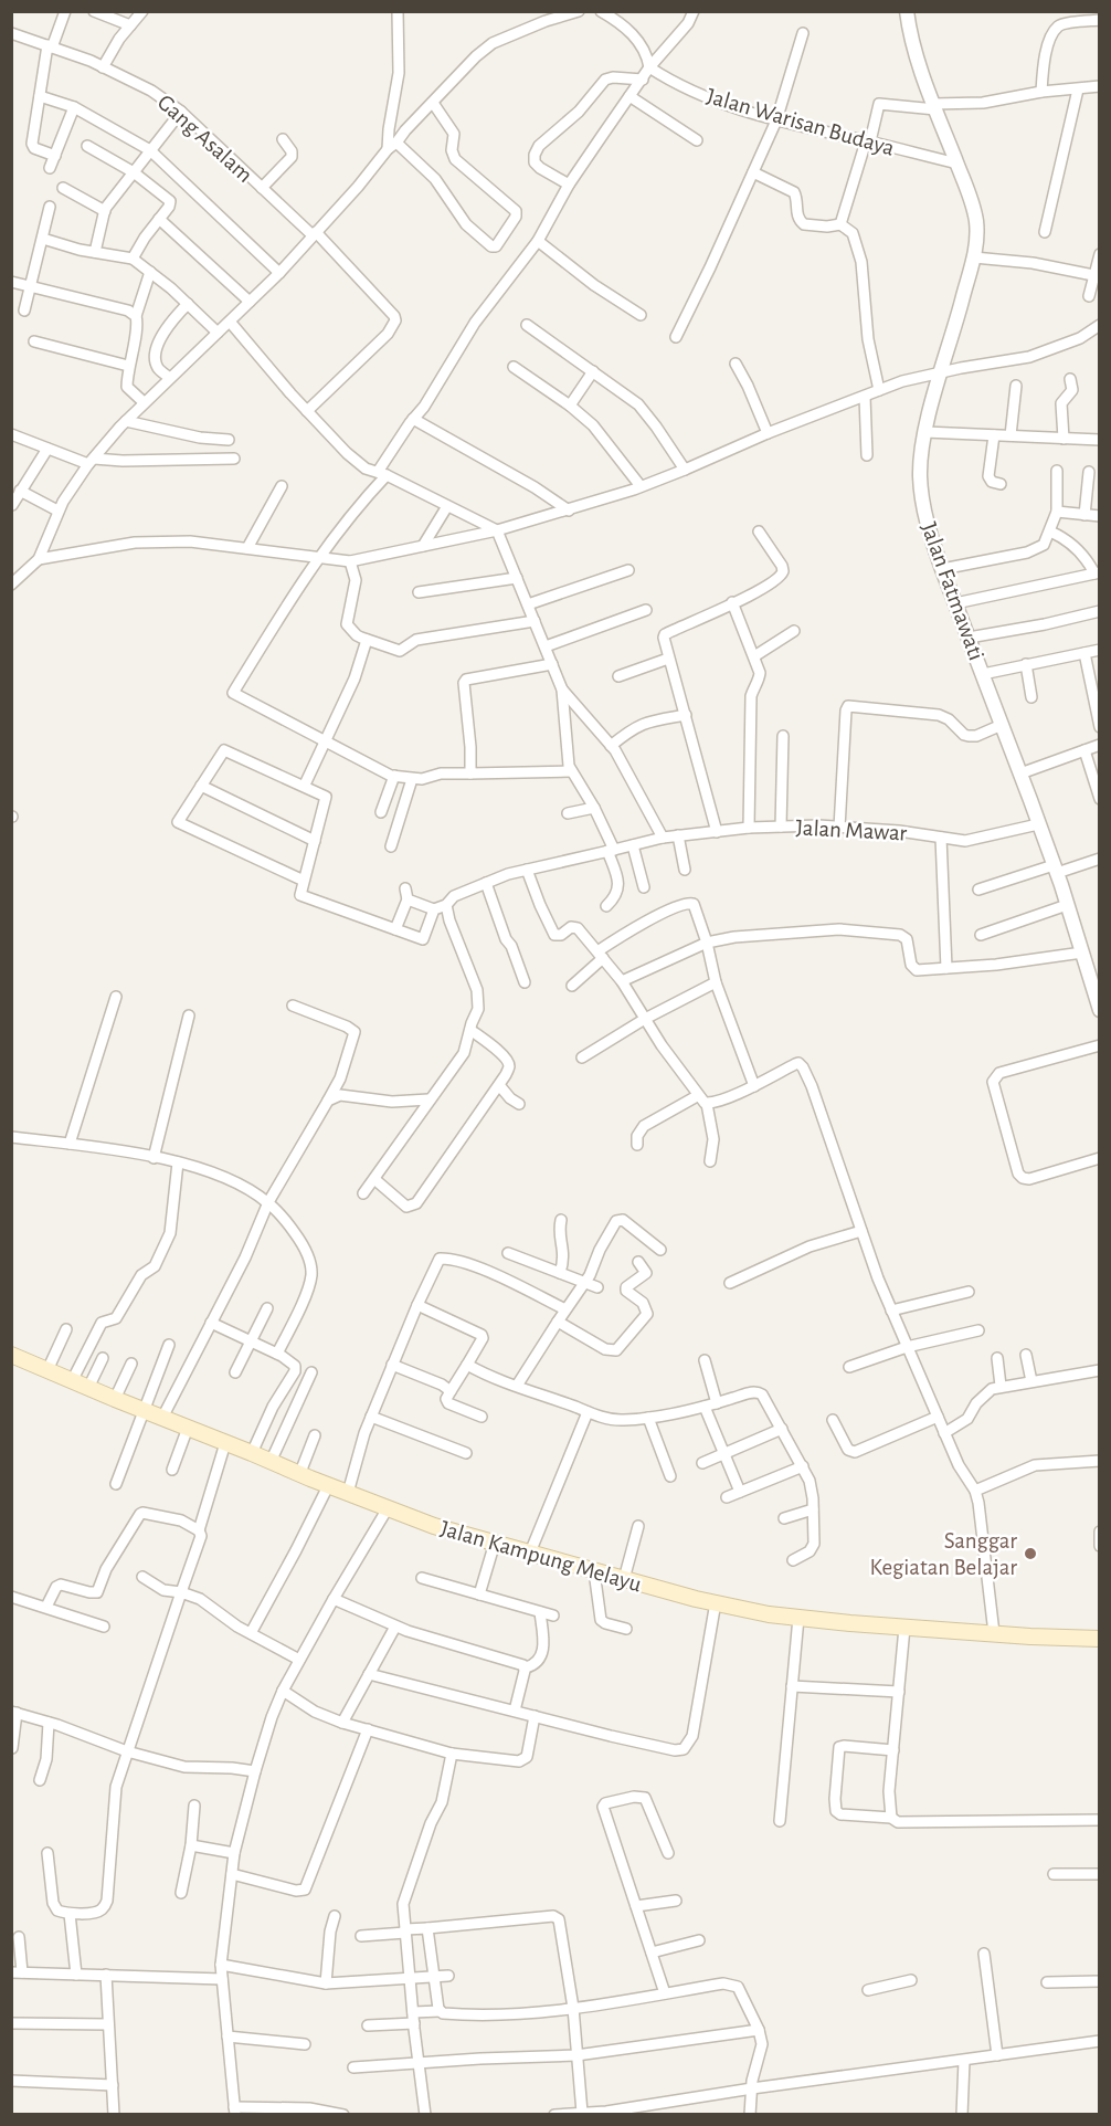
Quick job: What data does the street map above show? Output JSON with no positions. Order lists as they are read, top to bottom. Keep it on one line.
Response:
{"streets":{"main road":["Jalan Kampung Melayu"],"street":["Jalan Warisan Budaya","Gang Asalam","Jalan Fatmawati","Jalan Mawar"]},"crossings":[["Jalan Warisan Budaya","Jalan Fatmawati"],["Jalan Fatmawati","Jalan Mawar"]],"places":["Sanggar Kegiatan Belajar"]}
